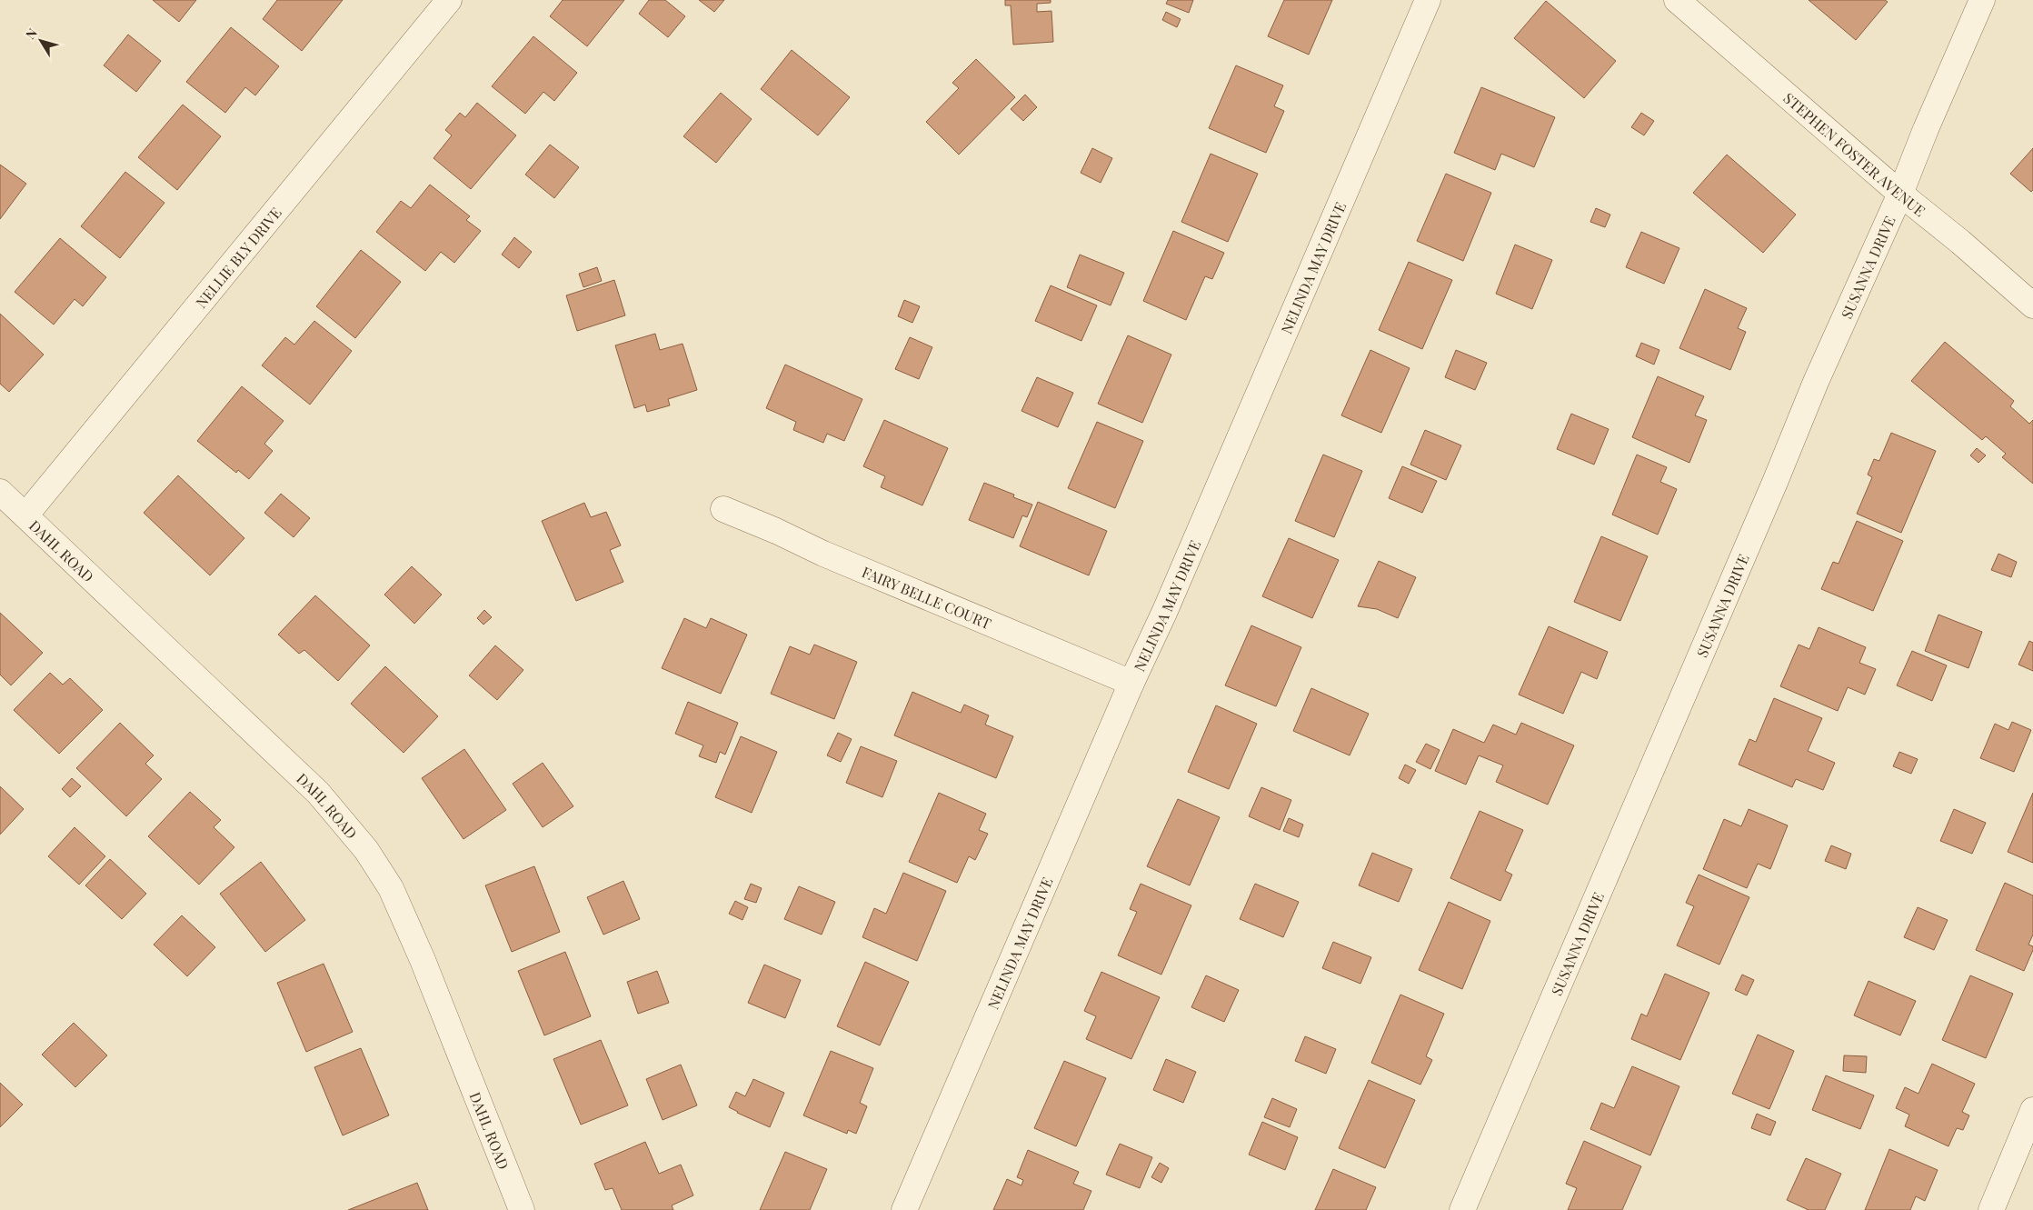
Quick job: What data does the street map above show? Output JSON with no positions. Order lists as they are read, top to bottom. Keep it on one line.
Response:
{"streets":{"street":["STEPHEN FOSTER AVENUE","NELLIE BLY DRIVE","NELINDA MAY DRIVE","SUSANNA DRIVE","DAHL ROAD","FAIRY BELLE COURT"]},"crossings":[["STEPHEN FOSTER AVENUE","SUSANNA DRIVE"],["NELLIE BLY DRIVE","DAHL ROAD"],["NELINDA MAY DRIVE","FAIRY BELLE COURT"]],"north":"top left"}
